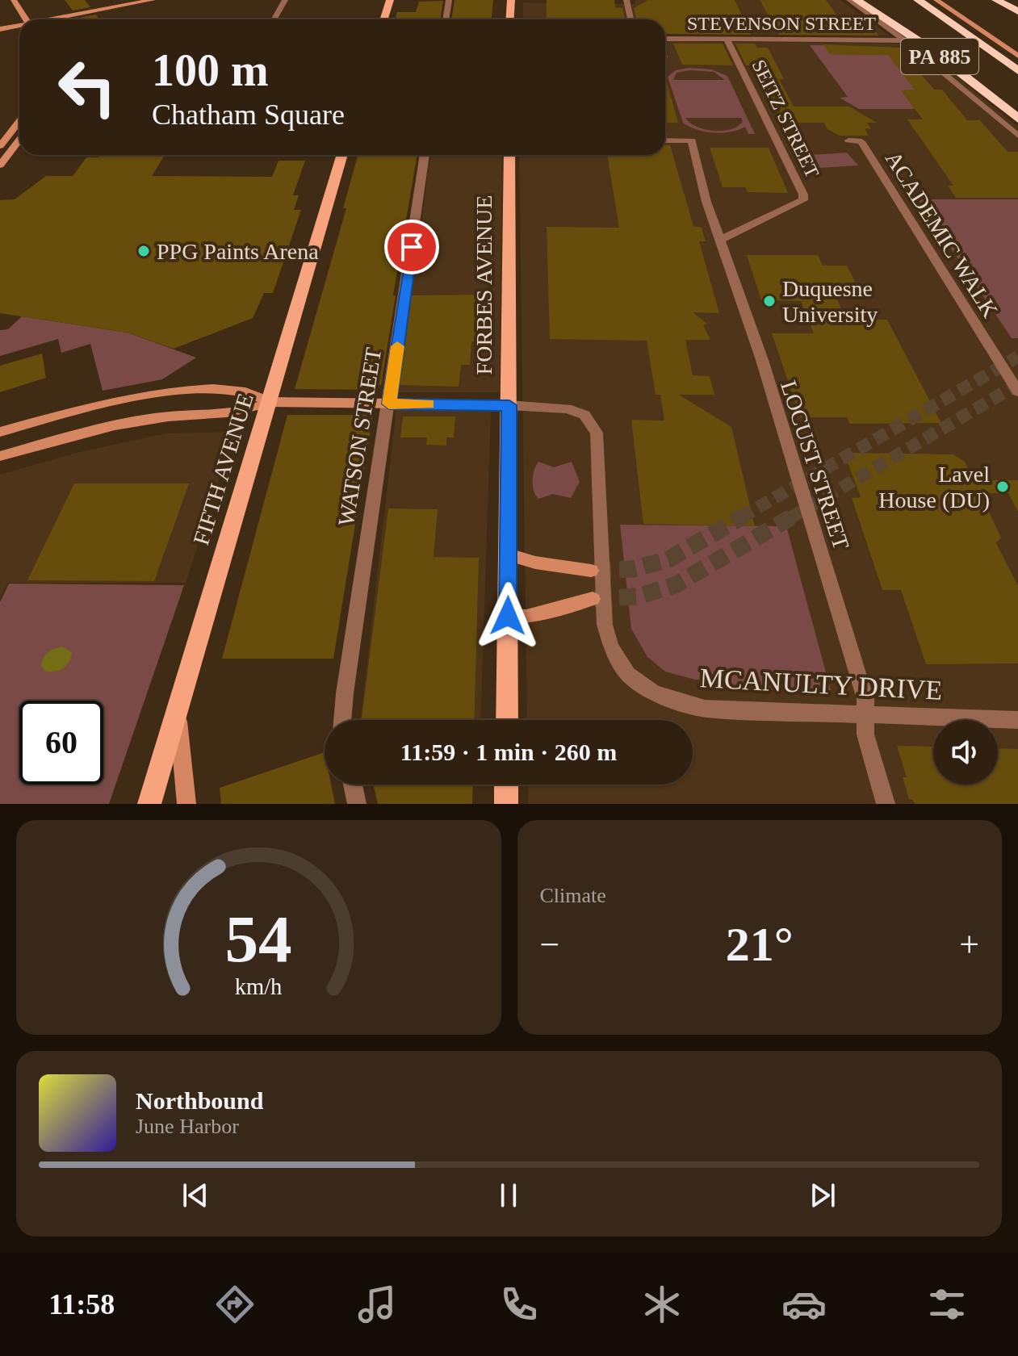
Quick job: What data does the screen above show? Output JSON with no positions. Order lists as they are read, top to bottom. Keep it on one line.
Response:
{"streets":{"highway":["PA 885"],"main road":["FORBES AVENUE","FIFTH AVENUE"],"street":["STEVENSON STREET","SEITZ STREET","ACADEMIC WALK","WATSON STREET","LOCUST STREET","MCANULTY DRIVE"]},"crossings":[["STEVENSON STREET","SEITZ STREET"],["SEITZ STREET","LOCUST STREET"],["FORBES AVENUE","MCANULTY DRIVE"],["LOCUST STREET","MCANULTY DRIVE"]],"places":["PPG Paints Arena","Duquesne University","Lavel House (DU)"],"page":{"turn":["100 m","Chatham Square"],"limit":"60","trip":"11:59 · 1 min · 260 m","tile":"Climate","heat":["−","21°","+"],"song":["Northbound","June Harbor"],"tabs":"11:58","gauge":["54","km/h"]}}
